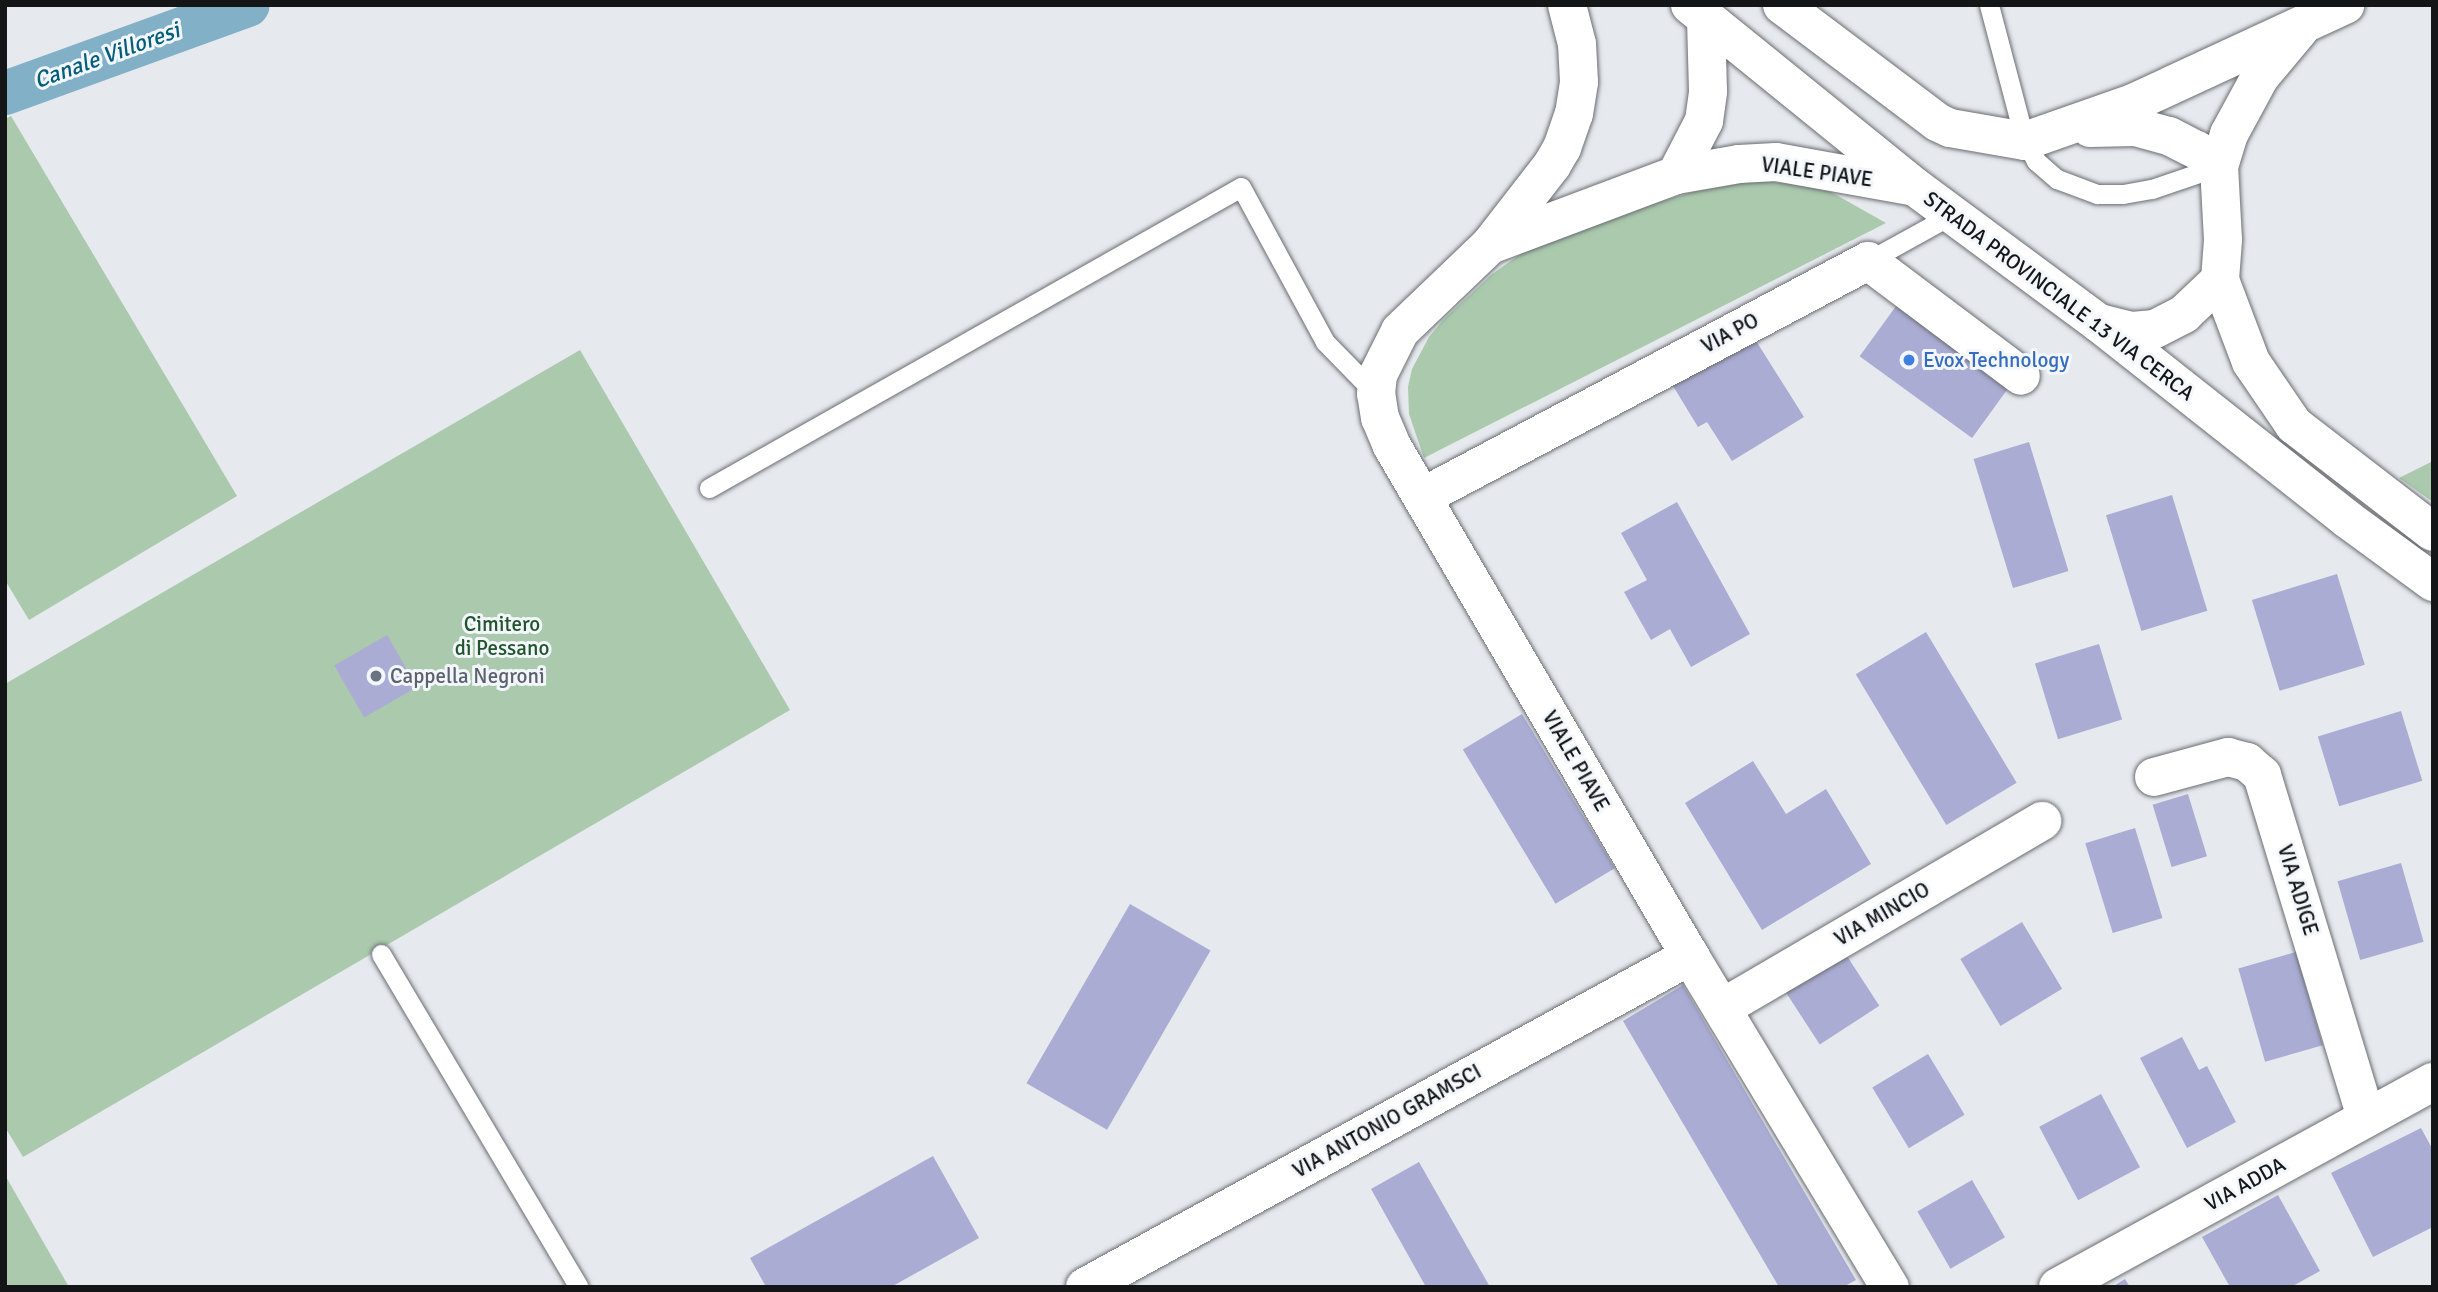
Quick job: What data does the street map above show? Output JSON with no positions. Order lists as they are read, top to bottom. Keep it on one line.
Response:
{"streets":{"street":["VIALE PIAVE","STRADA PROVINCIALE 13 VIA CERCA","VIA PO","VIA ADIGE","VIA MINCIO","VIA ANTONIO GRAMSCI","VIA ADDA"]},"crossings":[["VIALE PIAVE","STRADA PROVINCIALE 13 VIA CERCA"],["VIALE PIAVE","VIA PO"],["VIALE PIAVE","VIA MINCIO"],["VIALE PIAVE","VIA ANTONIO GRAMSCI"],["VIA ADIGE","VIA ADDA"]],"water":["Canale Villoresi"],"parks":["Cimitero di Pessano"],"places":["Evox Technology","Cappella Negroni"]}
